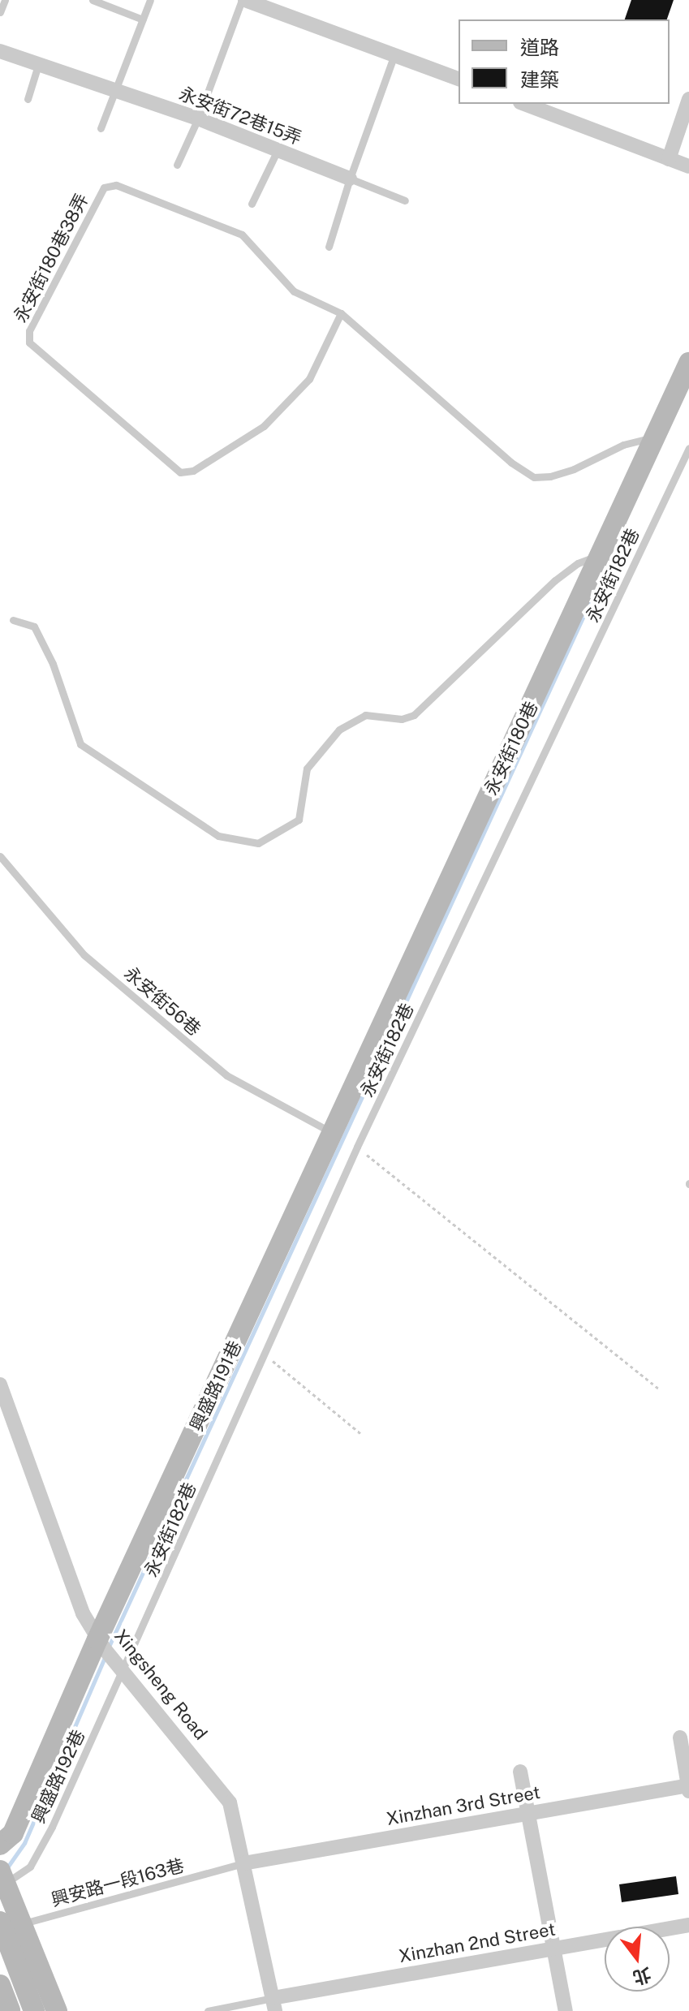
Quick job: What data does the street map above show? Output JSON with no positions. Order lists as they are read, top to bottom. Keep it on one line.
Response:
{"streets":{"street":["永安街72巷15弄","永安街180巷","興盛路191巷","Xingsheng Road","Xinzhan 3rd Street","Xinzhan 2nd Street"],"lane":["永安街180巷38弄","永安街182巷","永安街56巷","興盛路192巷","興安路一段163巷"]},"crossings":[["永安街180巷38弄","永安街180巷"],["永安街182巷","Xingsheng Road"],["永安街182巷","興盛路192巷"],["永安街180巷","永安街56巷"],["永安街180巷","興盛路191巷"],["永安街56巷","興盛路191巷"],["興盛路191巷","Xingsheng Road"],["Xingsheng Road","興盛路192巷"],["Xingsheng Road","Xinzhan 3rd Street"],["Xingsheng Road","興安路一段163巷"],["Xingsheng Road","Xinzhan 2nd Street"],["Xinzhan 3rd Street","興安路一段163巷"]],"legend":["道路","建築"],"north":"bottom"}
